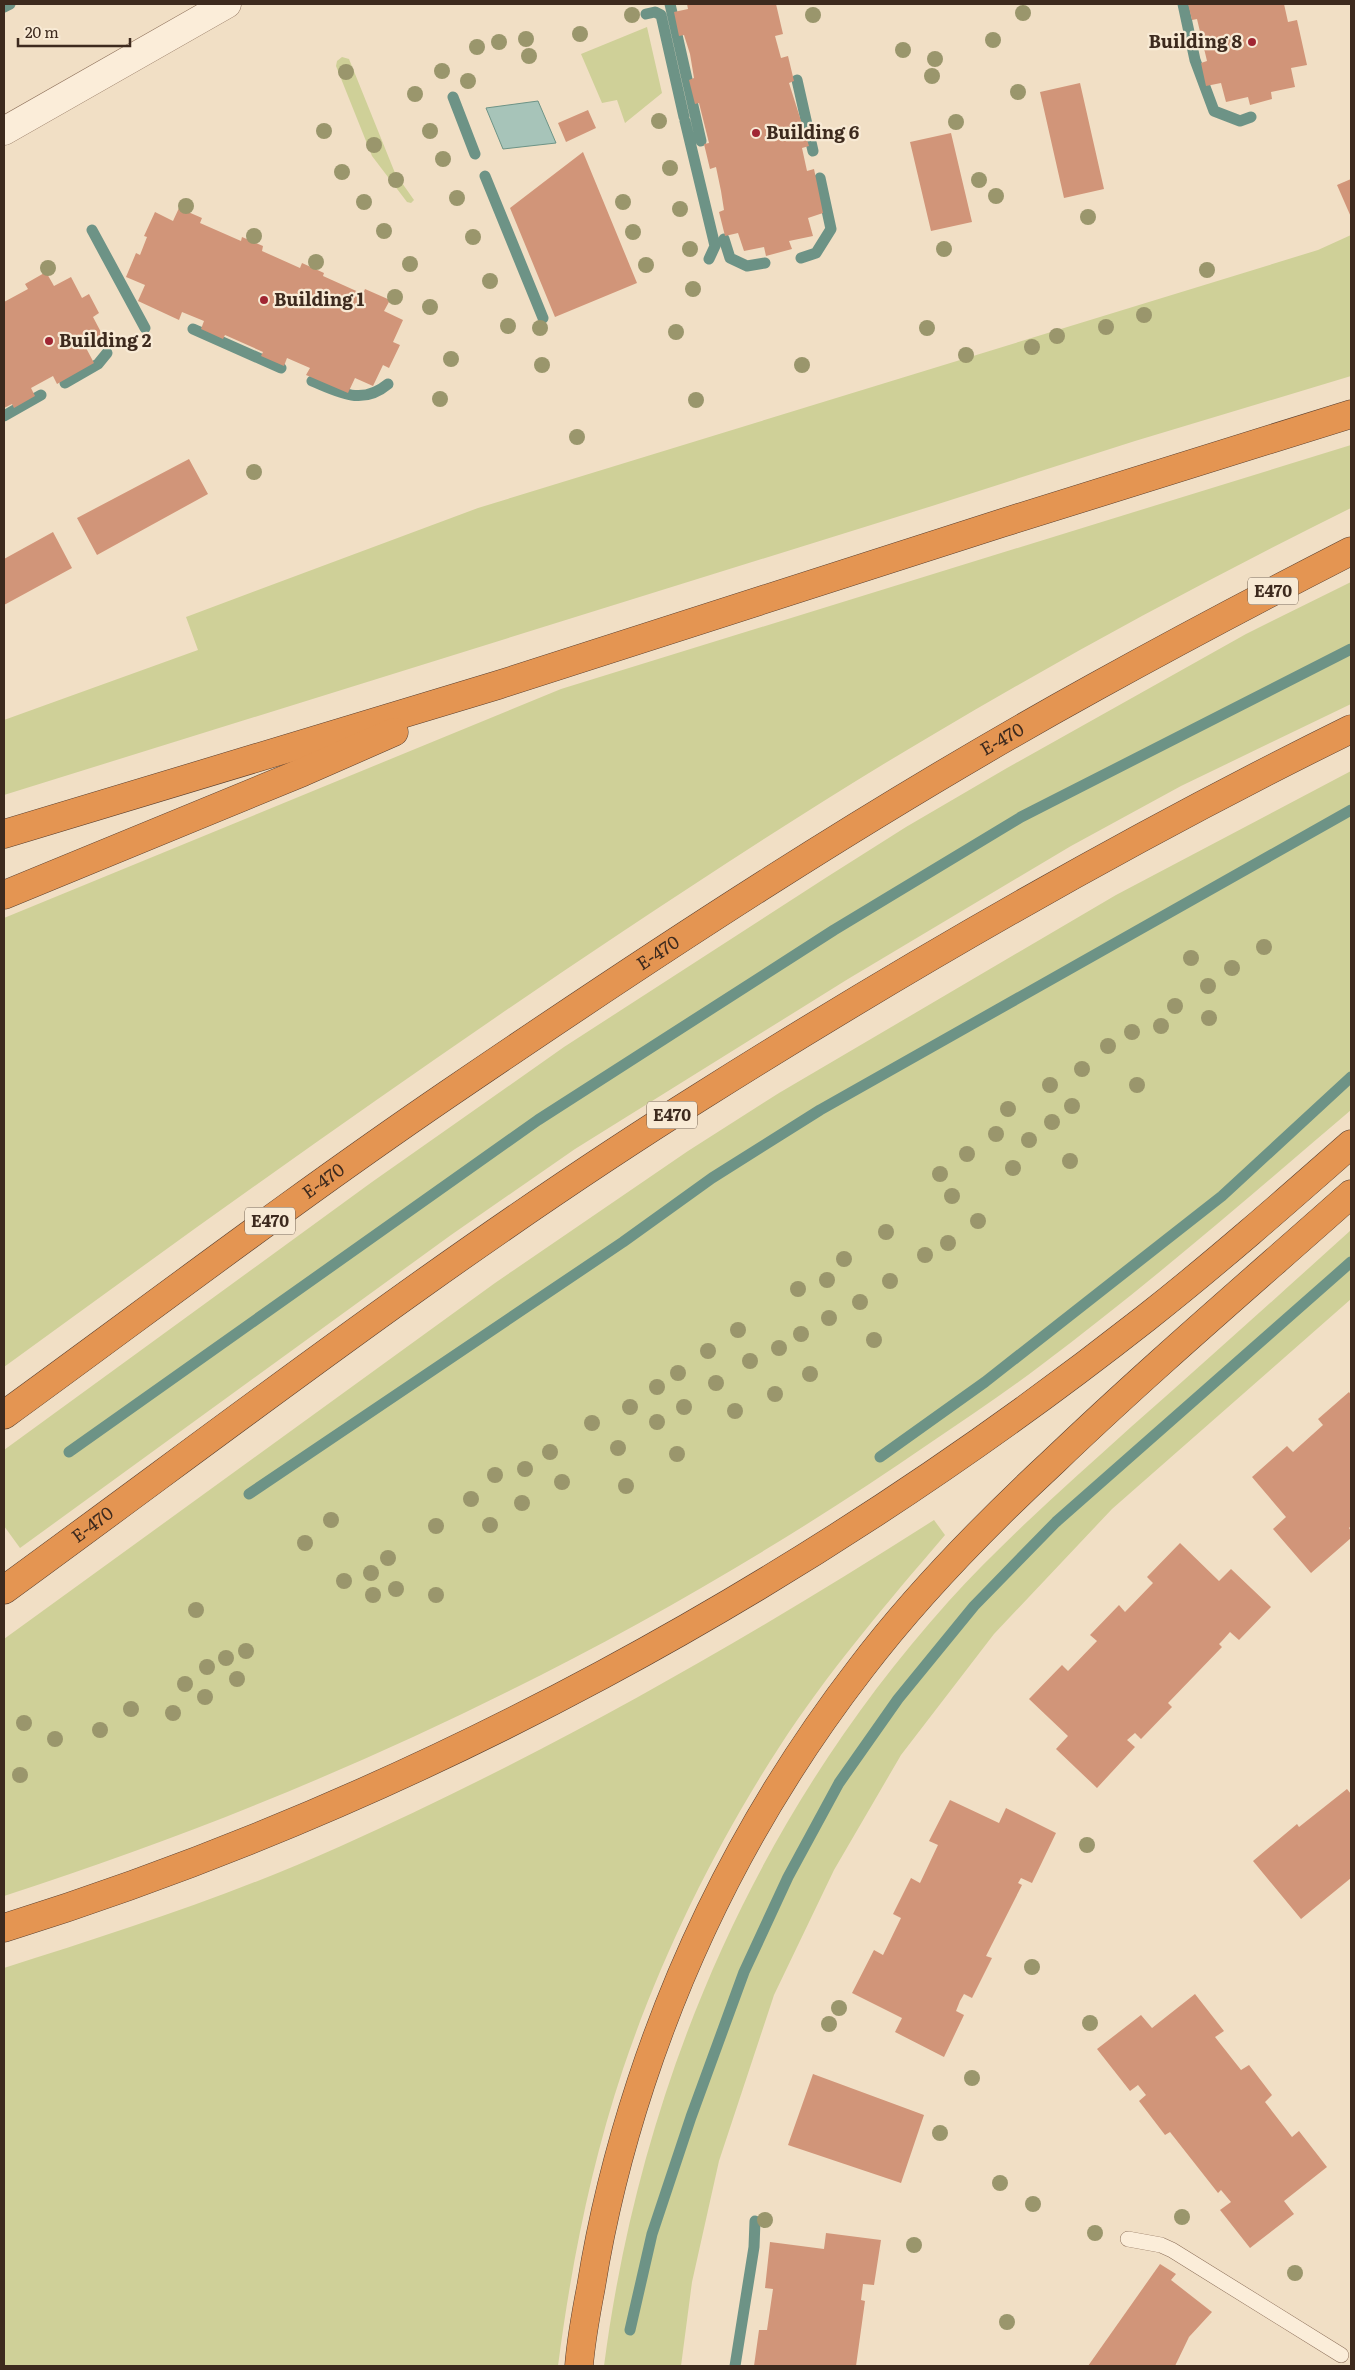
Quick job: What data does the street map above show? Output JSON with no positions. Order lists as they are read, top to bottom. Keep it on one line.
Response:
{"streets":{"highway":["E470","E-470"]},"places":["Building 8","Building 6","Building 1","Building 2"],"scale_bar":"20 m"}
